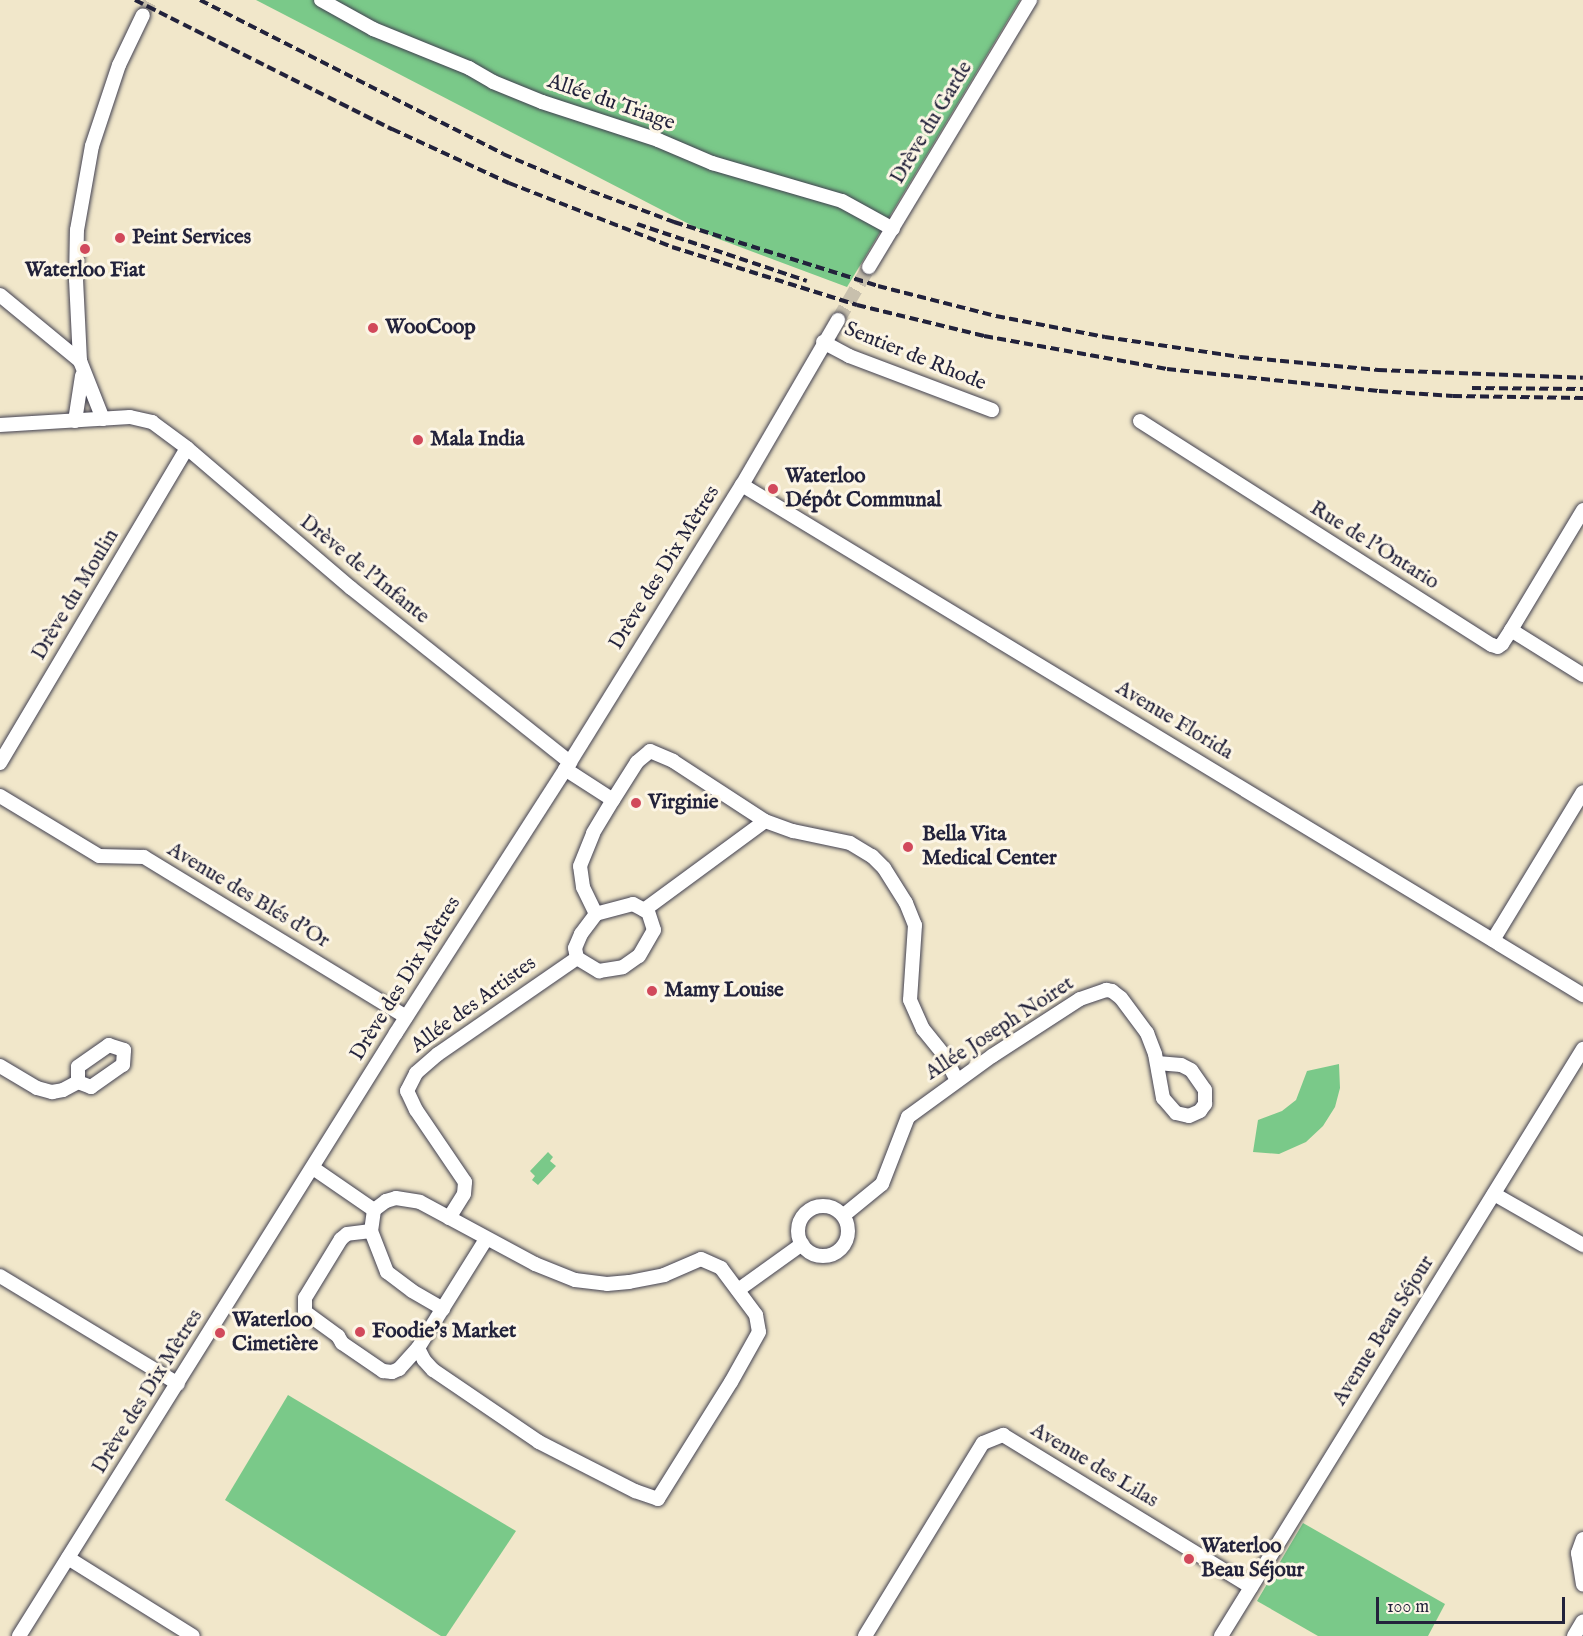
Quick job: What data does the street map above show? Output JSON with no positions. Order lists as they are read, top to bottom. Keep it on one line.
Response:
{"streets":{"street":["Allée du Triage","Drève du Garde","Sentier de Rhode","Rue de l'Ontario","Drève des Dix Mètres","Drève de l'Infante","Drève du Moulin","Avenue Florida","Avenue des Blés d'Or","Allée des Artistes","Allée Joseph Noiret","Avenue Beau Séjour","Avenue des Lilas"]},"crossings":[["Allée du Triage","Drève du Garde"],["Sentier de Rhode","Drève des Dix Mètres"],["Drève des Dix Mètres","Drève de l'Infante"],["Drève des Dix Mètres","Avenue Florida"],["Drève des Dix Mètres","Avenue des Blés d'Or"],["Drève de l'Infante","Drève du Moulin"],["Avenue Beau Séjour","Avenue des Lilas"]],"places":["Peint Services","Waterloo Fiat","WooCoop","Mala India","Waterloo Dépôt Communal","Virginie","Bella Vita Medical Center","Mamy Louise","Foodie's Market","Waterloo Cimetière","Waterloo Beau Séjour"],"scale_bar":"100 m"}
